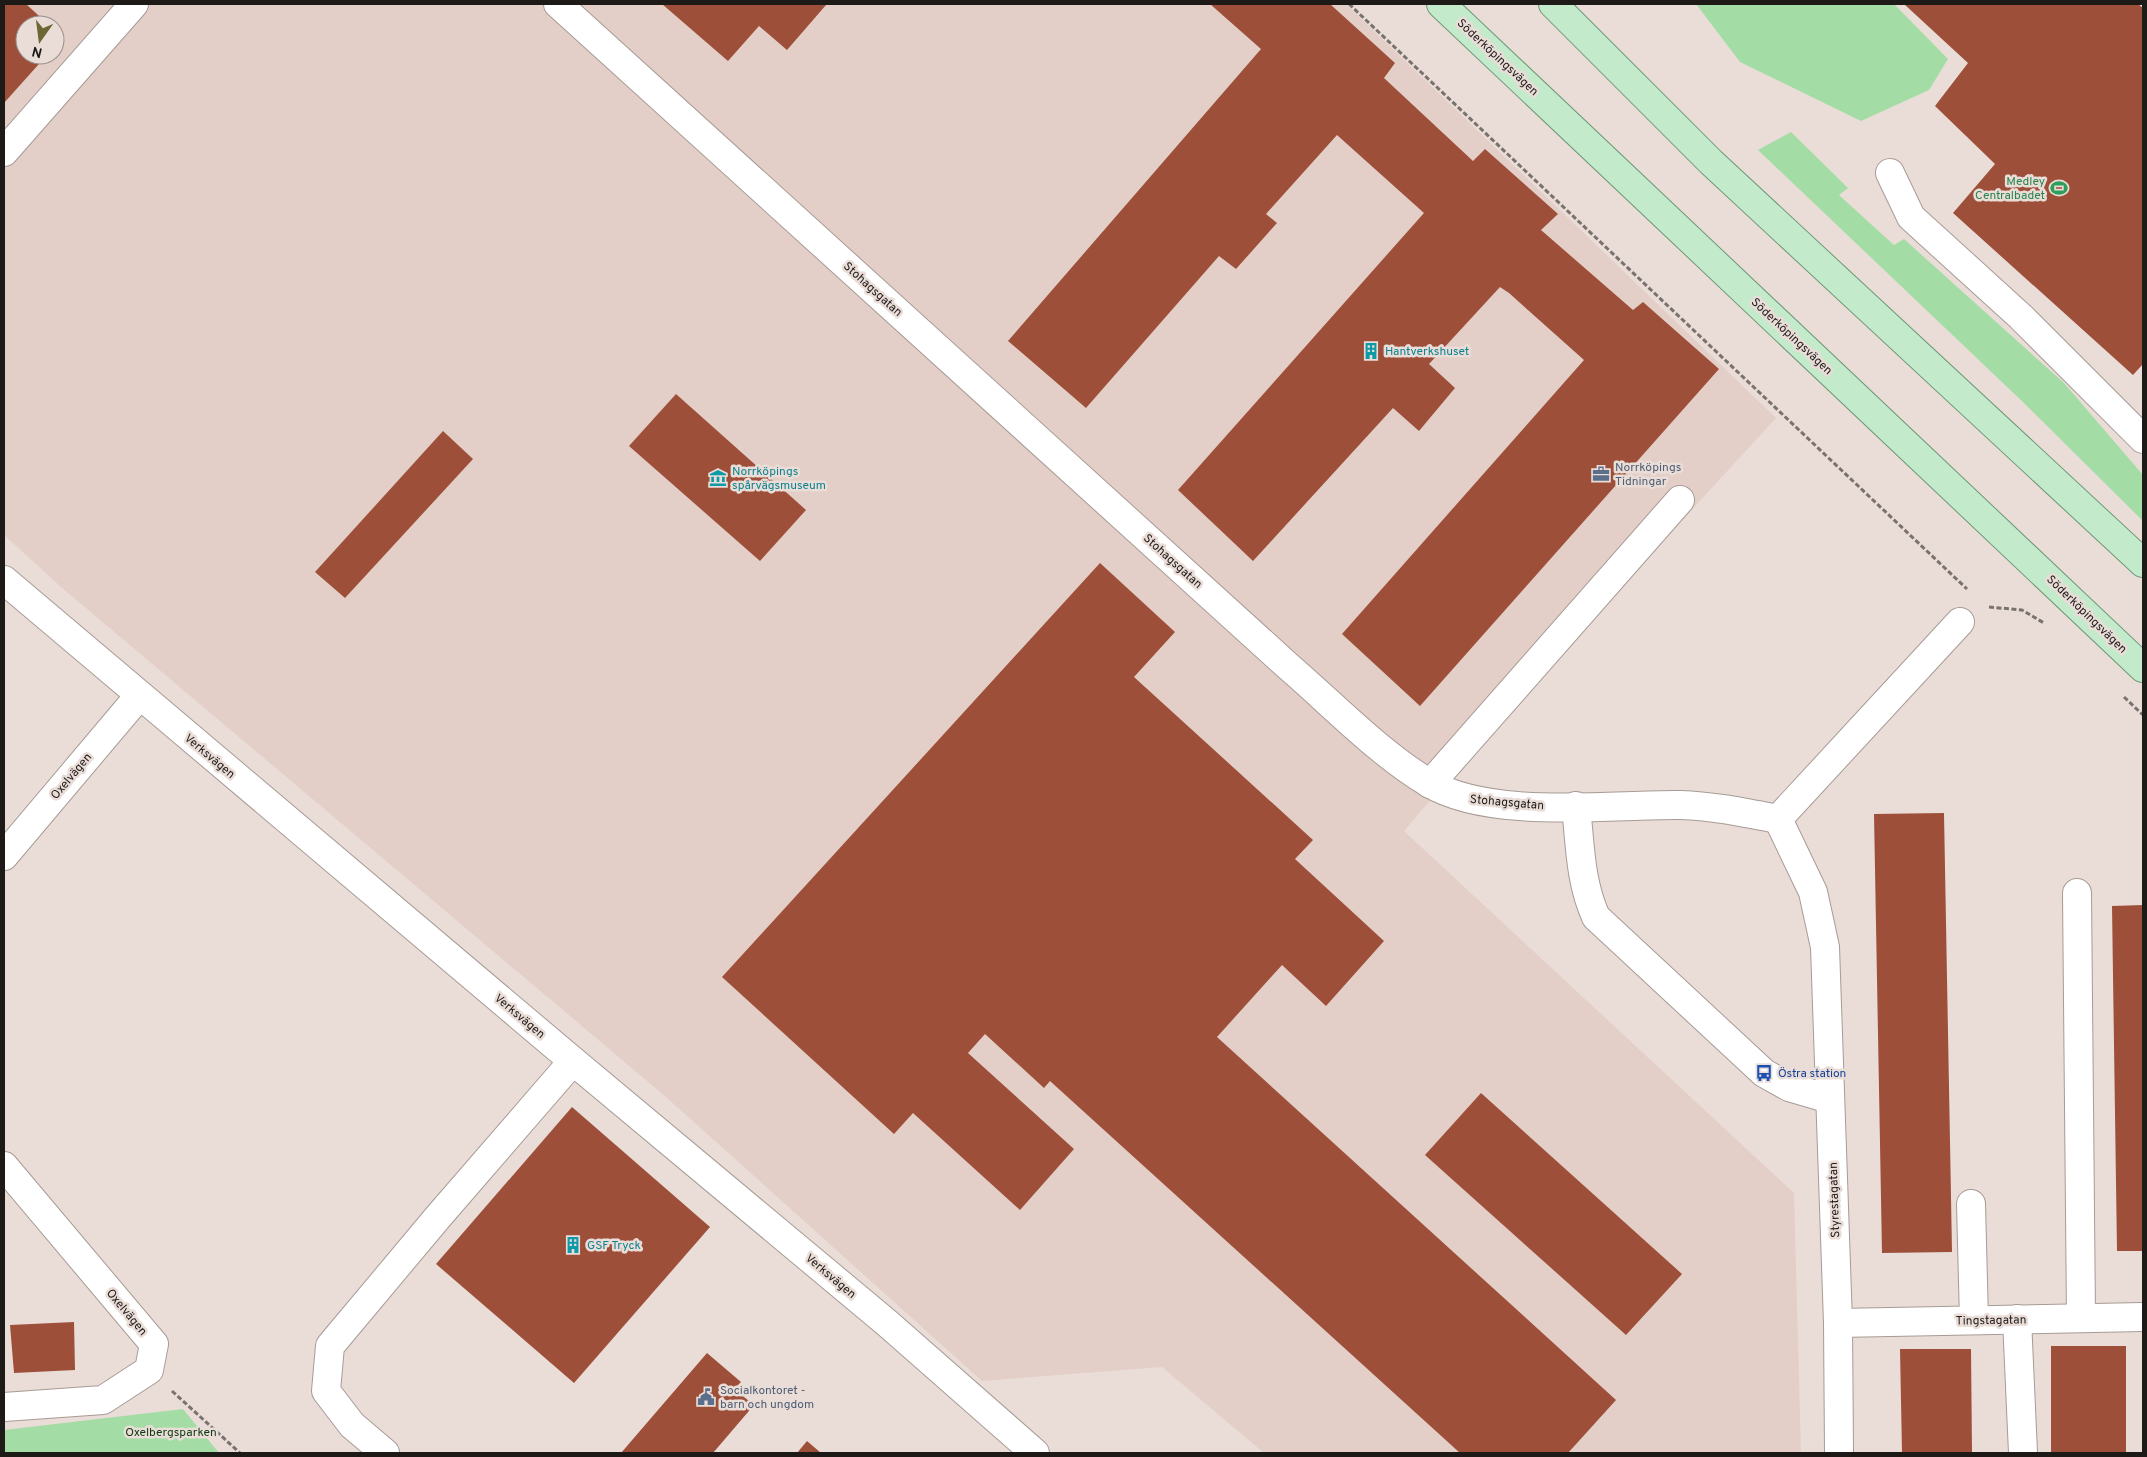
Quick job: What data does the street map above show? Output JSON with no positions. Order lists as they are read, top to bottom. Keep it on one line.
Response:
{"streets":{"main road":["Söderköpingsvägen"],"street":["Stohagsgatan","Verksvägen","Oxelvägen","Styrestagatan","Tingstagatan"]},"crossings":[["Stohagsgatan","Styrestagatan"],["Verksvägen","Oxelvägen"],["Styrestagatan","Tingstagatan"]],"parks":["Oxelbergsparken"],"places":{"sports":["Medley Centralbadet"],"building":["Hantverkshuset","GSF Tryck"],"office":["Norrköpings Tidningar"],"museum":["Norrköpings spårvägsmuseum"],"bus stop":["Östra station"],"public building":["Socialkontoret - barn och ungdom"]},"north":"bottom"}
